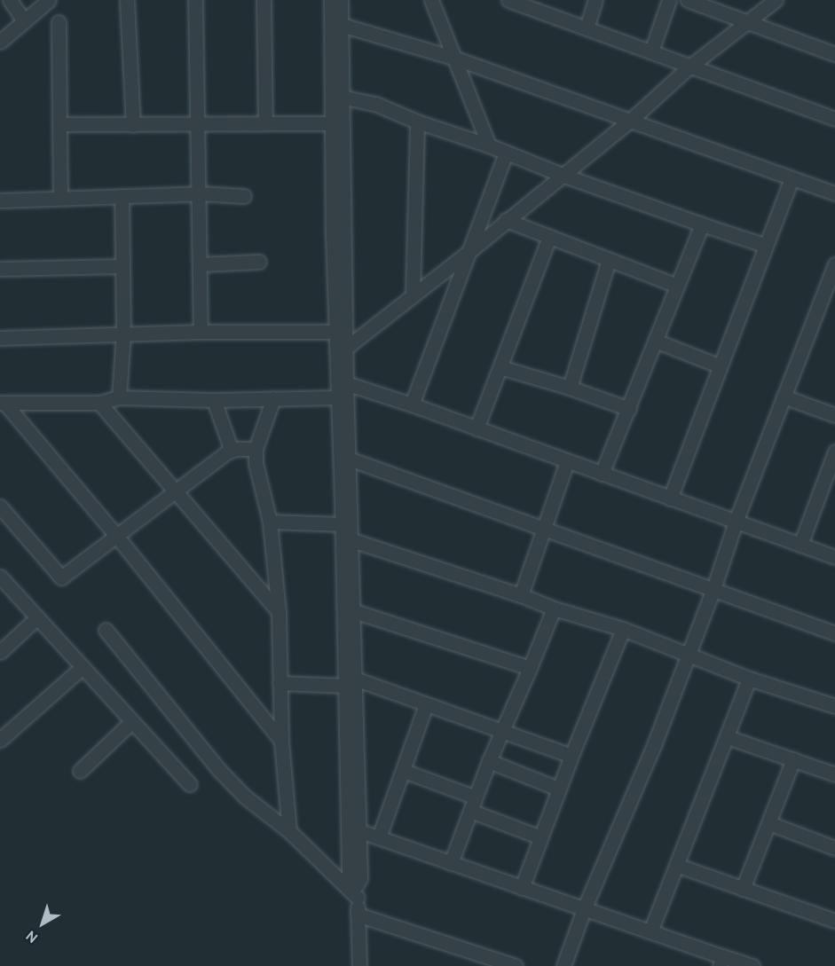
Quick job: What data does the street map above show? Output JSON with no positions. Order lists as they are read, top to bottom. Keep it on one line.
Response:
{"north":"bottom left"}
